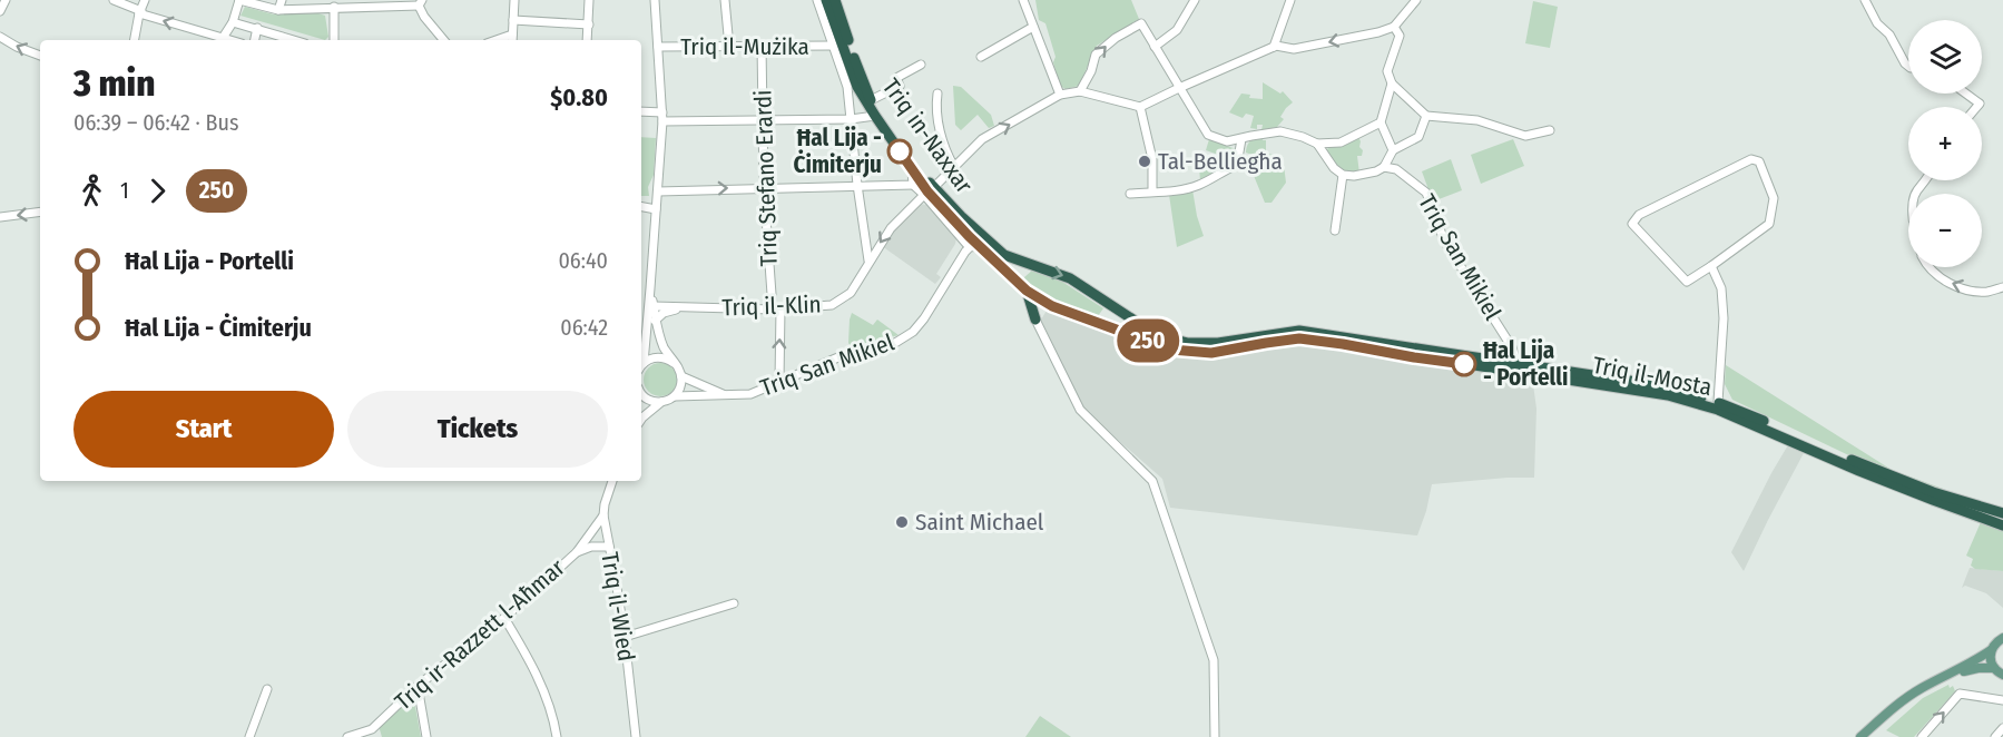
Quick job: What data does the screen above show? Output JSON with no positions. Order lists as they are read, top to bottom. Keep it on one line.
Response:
{"streets":{"highway":["Triq in-Naxxar","Triq il-Mosta"],"street":["Triq il-Mużika","Triq Stefano Erardi","Triq San Mikiel","Triq il-Klin","Triq il-Wied","Triq ir-Razzett l-Aħmar"]},"crossings":[["Triq il-Mużika","Triq Stefano Erardi"],["Triq in-Naxxar","Triq San Mikiel"],["Triq in-Naxxar","Triq il-Klin"],["Triq in-Naxxar","Triq il-Mosta"],["Triq Stefano Erardi","Triq San Mikiel"],["Triq Stefano Erardi","Triq il-Klin"],["Triq San Mikiel","Triq il-Mosta"],["Triq il-Wied","Triq ir-Razzett l-Aħmar"]],"places":["Ħal Lija - Ċimiterju","Tal-Belliegħa","Ħal Lija - Portelli","Saint Michael"],"lines":["bus line 250"],"page":{"on_map":"250","map_buttons":["+","−"],"heading":["3 min","06:39 – 06:42 · Bus","$0.80"],"legs":["1","250"],"list":[{"name":"Ħal Lija - Portelli","value":"06:40"},{"name":"Ħal Lija - Ċimiterju","value":"06:42"}],"buttons":["Start","Tickets"]}}
